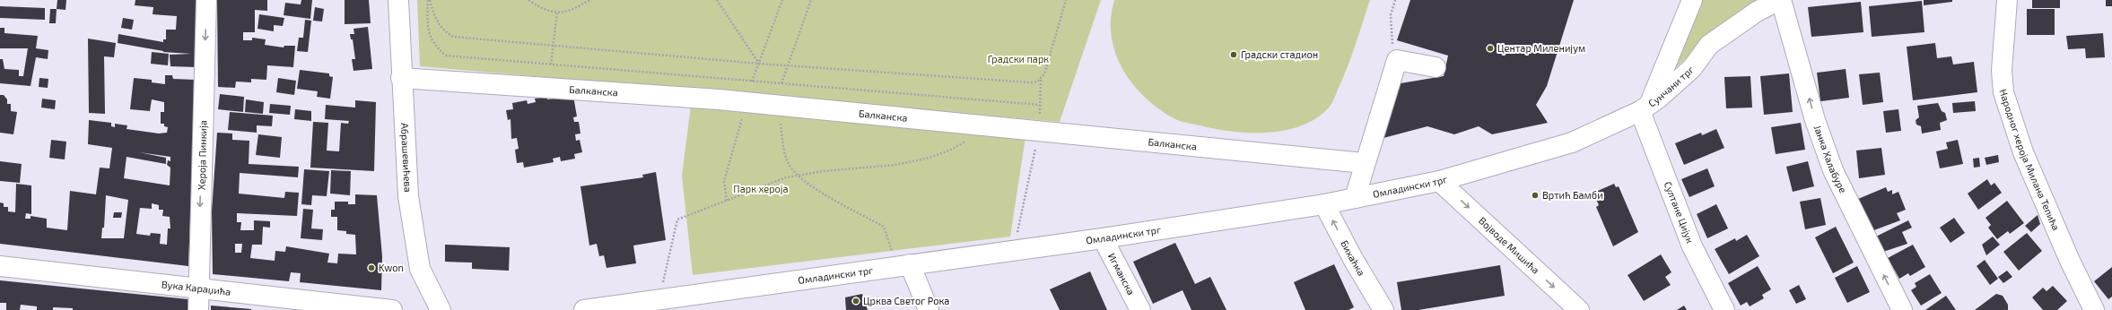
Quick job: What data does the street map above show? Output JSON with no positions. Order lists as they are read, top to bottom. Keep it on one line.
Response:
{"streets":{"street":["Сунчани трг","Балканска","Хероја Пинкија","Абрашевићева","Народног хероја Милана Тепића","Јанка Халабуре","Омладински трг","Султане Цијук","Војводе Мишића","Бихаћка","Игманска","Вука Караџића"]},"crossings":[["Сунчани трг","Јанка Халабуре"],["Сунчани трг","Омладински трг"],["Сунчани трг","Султане Цијук"],["Балканска","Абрашевићева"],["Хероја Пинкија","Вука Караџића"],["Омладински трг","Султане Цијук"],["Омладински трг","Војводе Мишића"],["Омладински трг","Бихаћка"],["Омладински трг","Игманска"]],"one_way":["Хероја Пинкија","Јанка Халабуре","Војводе Мишића","Бихаћка"],"parks":["Градски парк","Парк хероја"],"places":["Центар Миленијум","Градски стадион","Вртић Бамби","Kwon","Црква Светог Рока"]}
